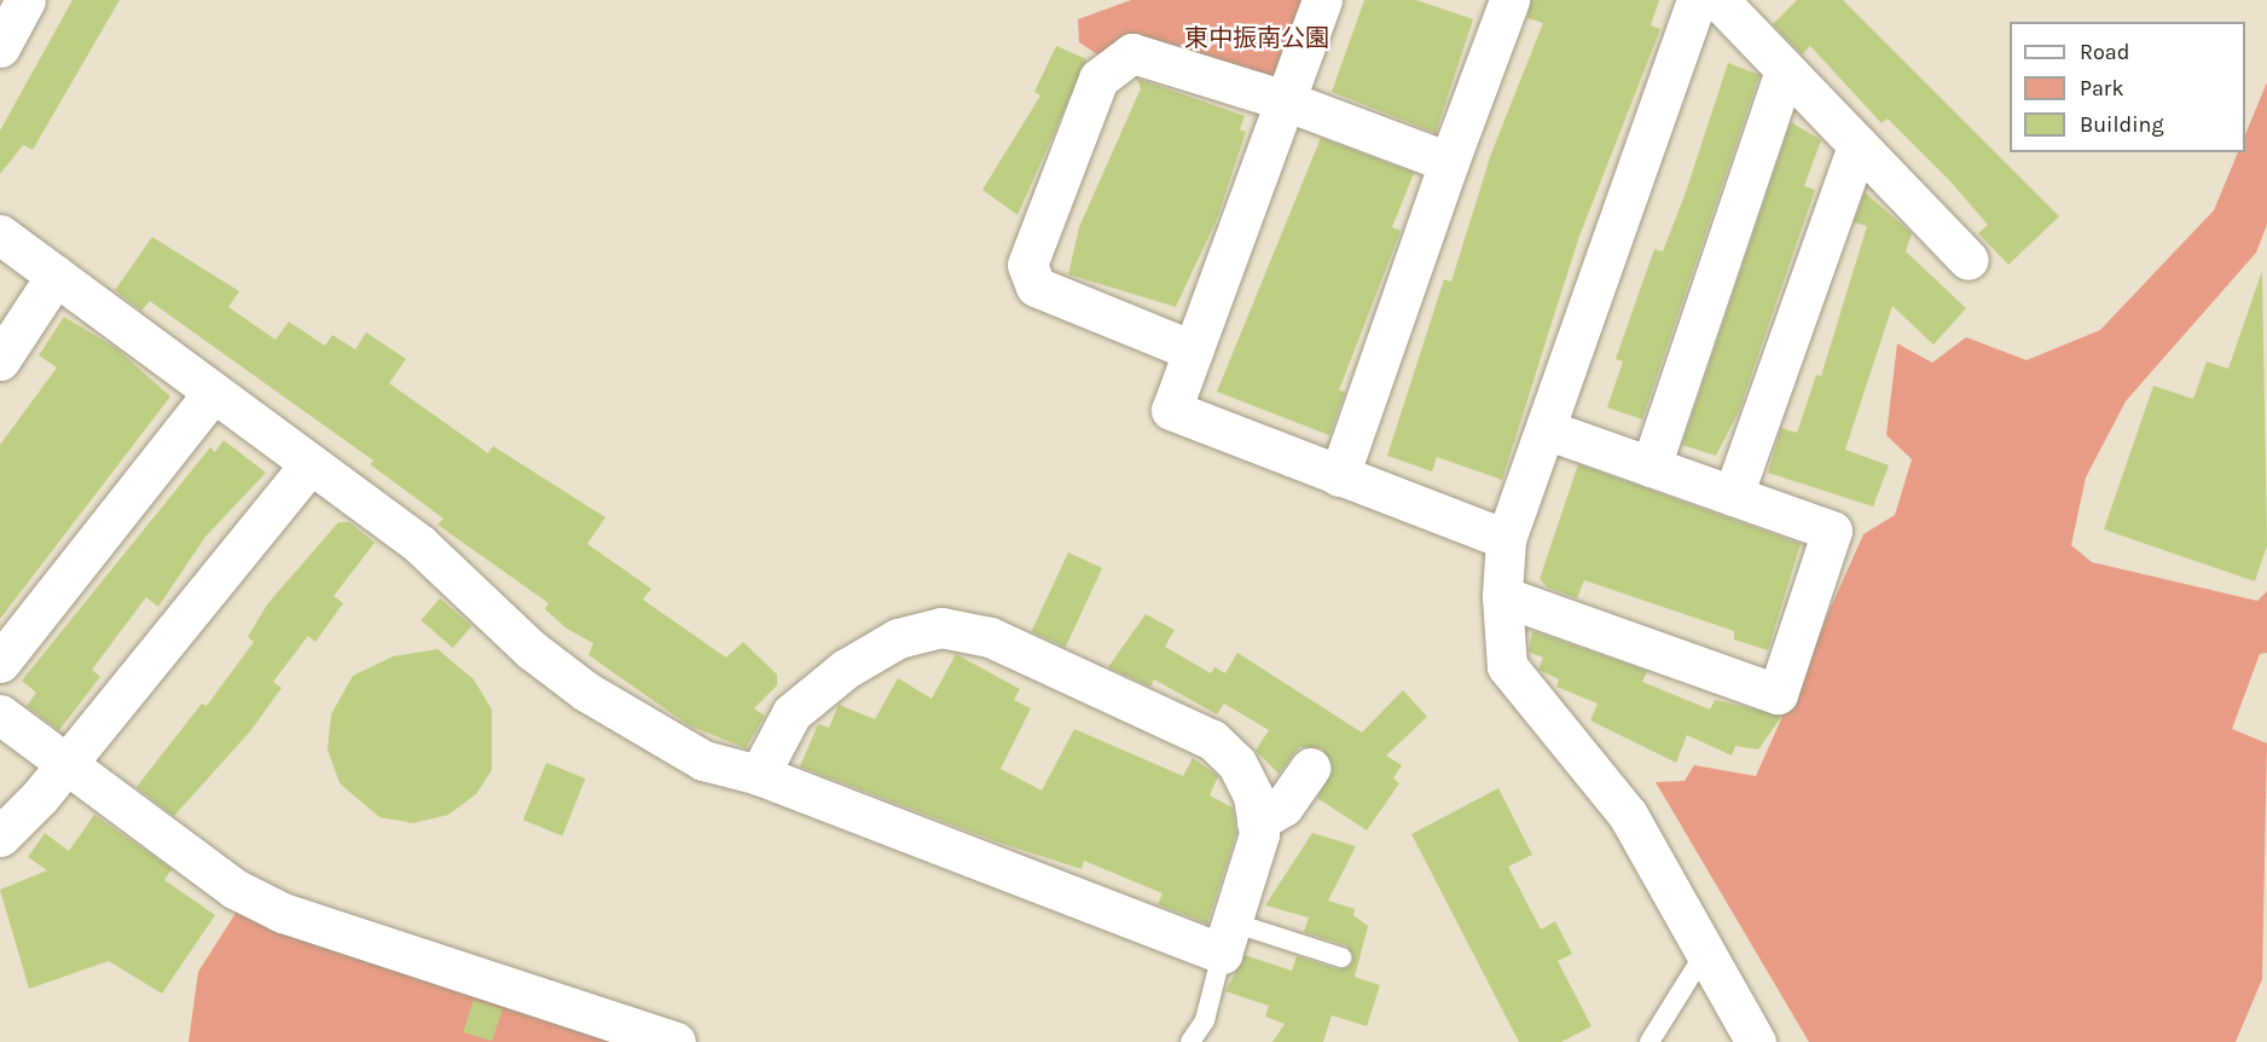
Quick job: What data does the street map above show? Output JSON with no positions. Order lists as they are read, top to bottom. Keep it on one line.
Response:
{"parks":["東中振南公園"],"legend":["Road","Park","Building"]}
